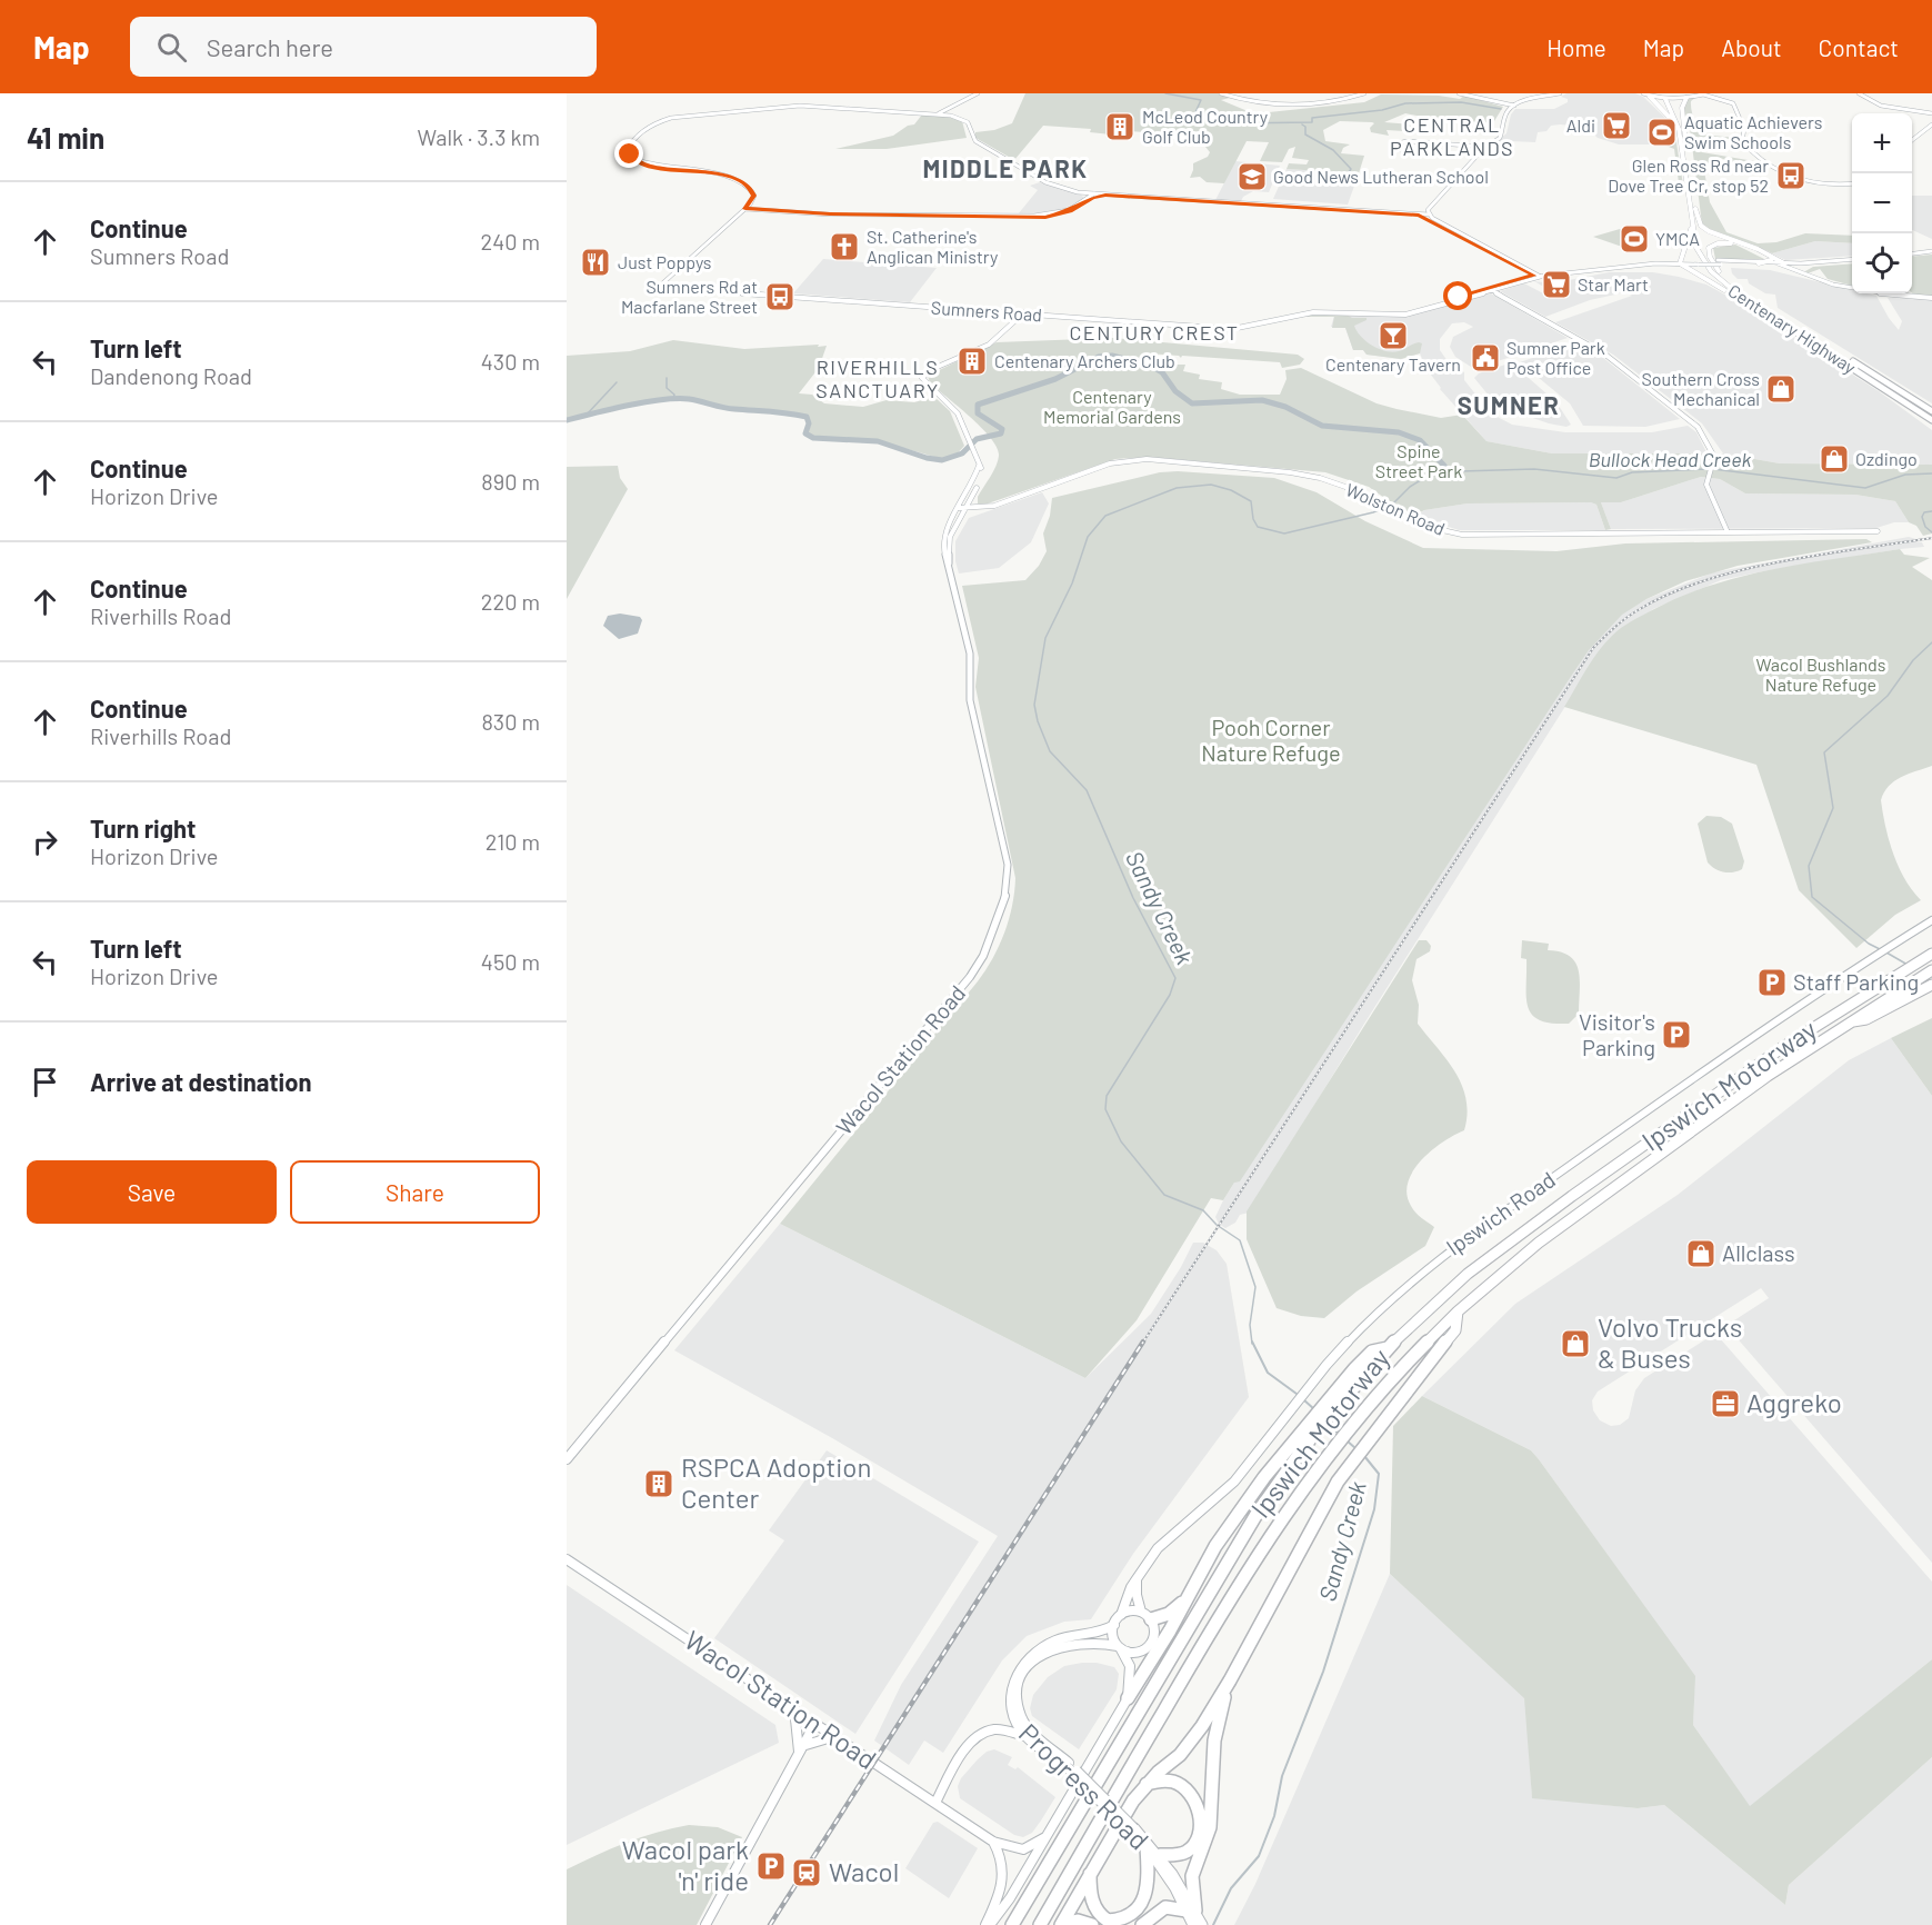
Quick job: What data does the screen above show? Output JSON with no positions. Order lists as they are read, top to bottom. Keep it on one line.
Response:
{"streets":{"highway":["Centenary Highway","Ipswich Motorway"],"main road":["Progress Road"],"street":["Sumners Road","Wolston Road","Wacol Station Road","Ipswich Road"]},"crossings":[["Sumners Road","Centenary Highway"],["Sumners Road","Wacol Station Road"],["Wolston Road","Wacol Station Road"],["Ipswich Road","Progress Road"]],"districts":["CENTRAL PARKLANDS","MIDDLE PARK","CENTURY CREST","RIVERHILLS SANCTUARY","SUMNER"],"water":["Bullock Head Creek","Sandy Creek"],"parks":["Centenary Memorial Gardens","Spine Street Park","Wacol Bushlands Nature Refuge","Pooh Corner Nature Refuge"],"places":{"supermarket":["Aldi","Star Mart"],"building":["McLeod Country Golf Club","Centenary Archers Club","RSPCA Adoption Center"],"sports":["Aquatic Achievers Swim Schools","YMCA"],"bus stop":["Glen Ross Rd near Dove Tree Cr, stop 52","Sumners Rd at Macfarlane Street"],"school or university":["Good News Lutheran School"],"church":["St. Catherine's Anglican Ministry"],"restaurant":["Just Poppys"],"bar":["Centenary Tavern"],"public building":["Sumner Park Post Office"],"shop":["Southern Cross Mechanical","Ozdingo","Allclass","Volvo Trucks & Buses"],"parking":["Staff Parking","Visitor's Parking","Wacol park 'n' ride"],"office":["Aggreko"],"station":["Wacol"]},"page":{"header":"Map","search":"Search here","nav":["Home","Map","About","Contact"],"heading":["41 min","Walk · 3.3 km"],"map_buttons":["+","−"],"list":[["Continue","Sumners Road","240 m"],["Turn left","Dandenong Road","430 m"],["Continue","Horizon Drive","890 m"],["Continue","Riverhills Road","220 m"],["Continue","Riverhills Road","830 m"],["Turn right","Horizon Drive","210 m"],["Turn left","Horizon Drive","450 m"],"Arrive at destination"],"buttons":["Save","Share"]}}
